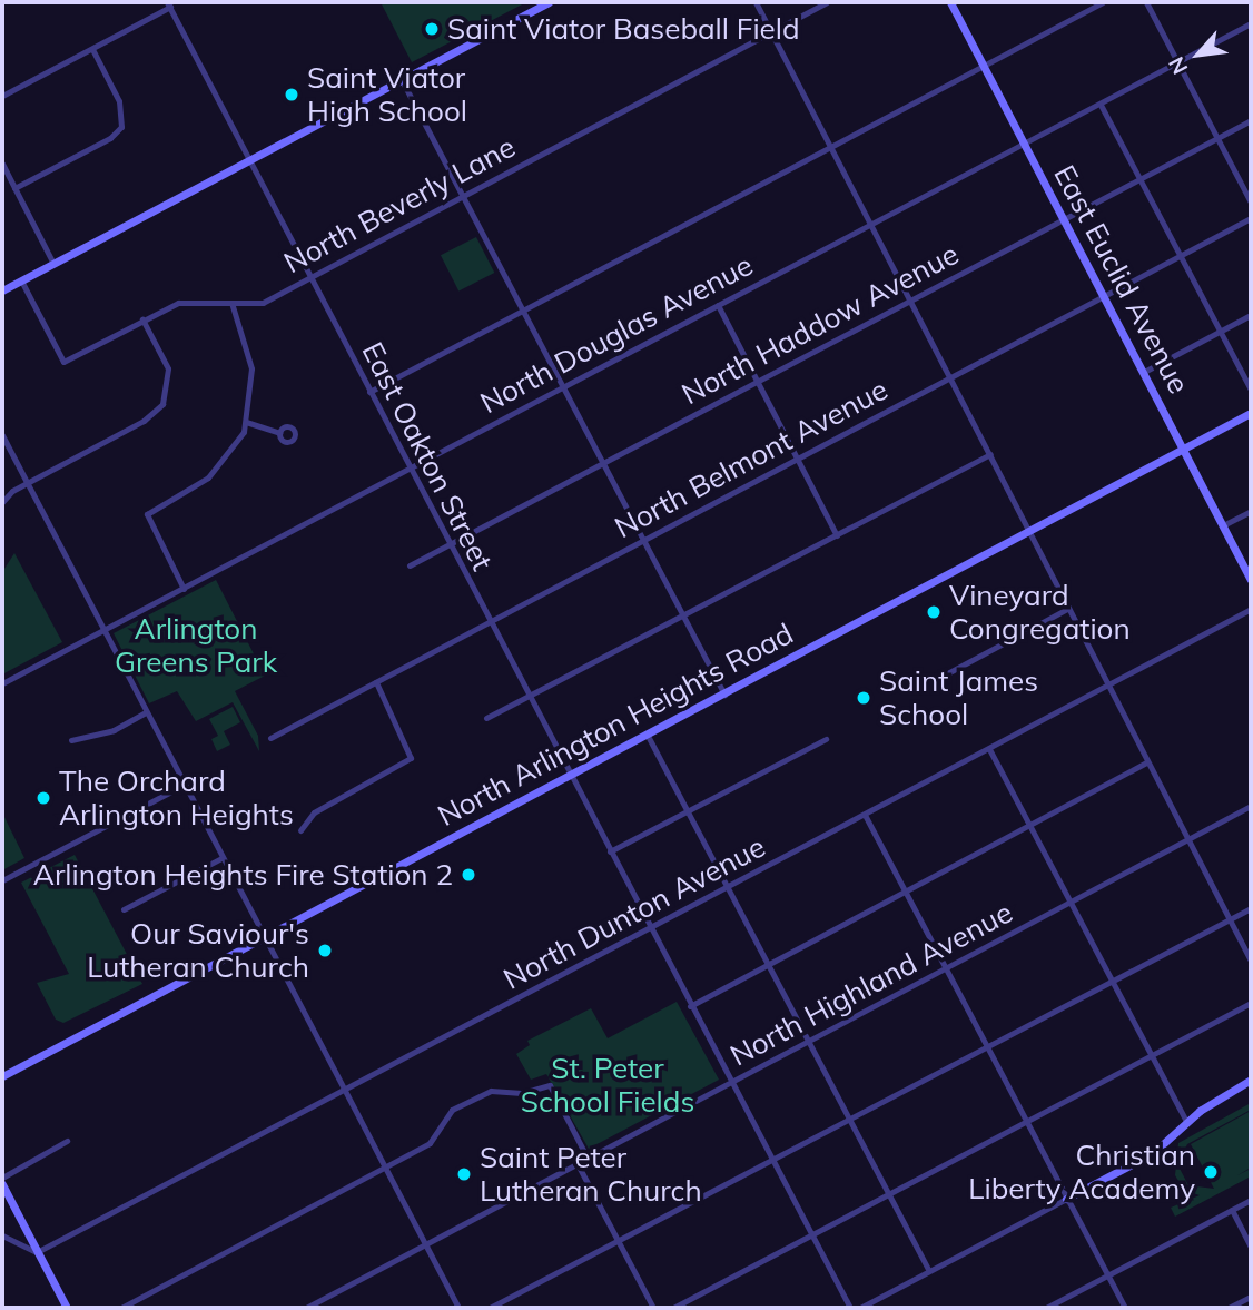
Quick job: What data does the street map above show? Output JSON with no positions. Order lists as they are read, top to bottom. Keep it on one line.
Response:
{"streets":{"street":["North Beverly Lane","East Euclid Avenue","North Haddow Avenue","North Douglas Avenue","East Oakton Street","North Belmont Avenue","North Arlington Heights Road","North Dunton Avenue","North Highland Avenue"]},"crossings":[["North Beverly Lane","East Oakton Street"],["East Euclid Avenue","North Haddow Avenue"],["East Euclid Avenue","North Douglas Avenue"],["East Euclid Avenue","North Belmont Avenue"],["East Euclid Avenue","North Arlington Heights Road"],["North Haddow Avenue","East Oakton Street"],["North Douglas Avenue","East Oakton Street"],["East Oakton Street","North Belmont Avenue"],["East Oakton Street","North Arlington Heights Road"],["East Oakton Street","North Dunton Avenue"],["East Oakton Street","North Highland Avenue"]],"parks":["Arlington Greens Park","St. Peter School Fields"],"places":["Saint Viator Baseball Field","Saint Viator High School","Vineyard Congregation","Saint James School","The Orchard Arlington Heights","Arlington Heights Fire Station 2","Our Saviour's Lutheran Church","Christian Liberty Academy","Saint Peter Lutheran Church"],"north":"bottom left"}
